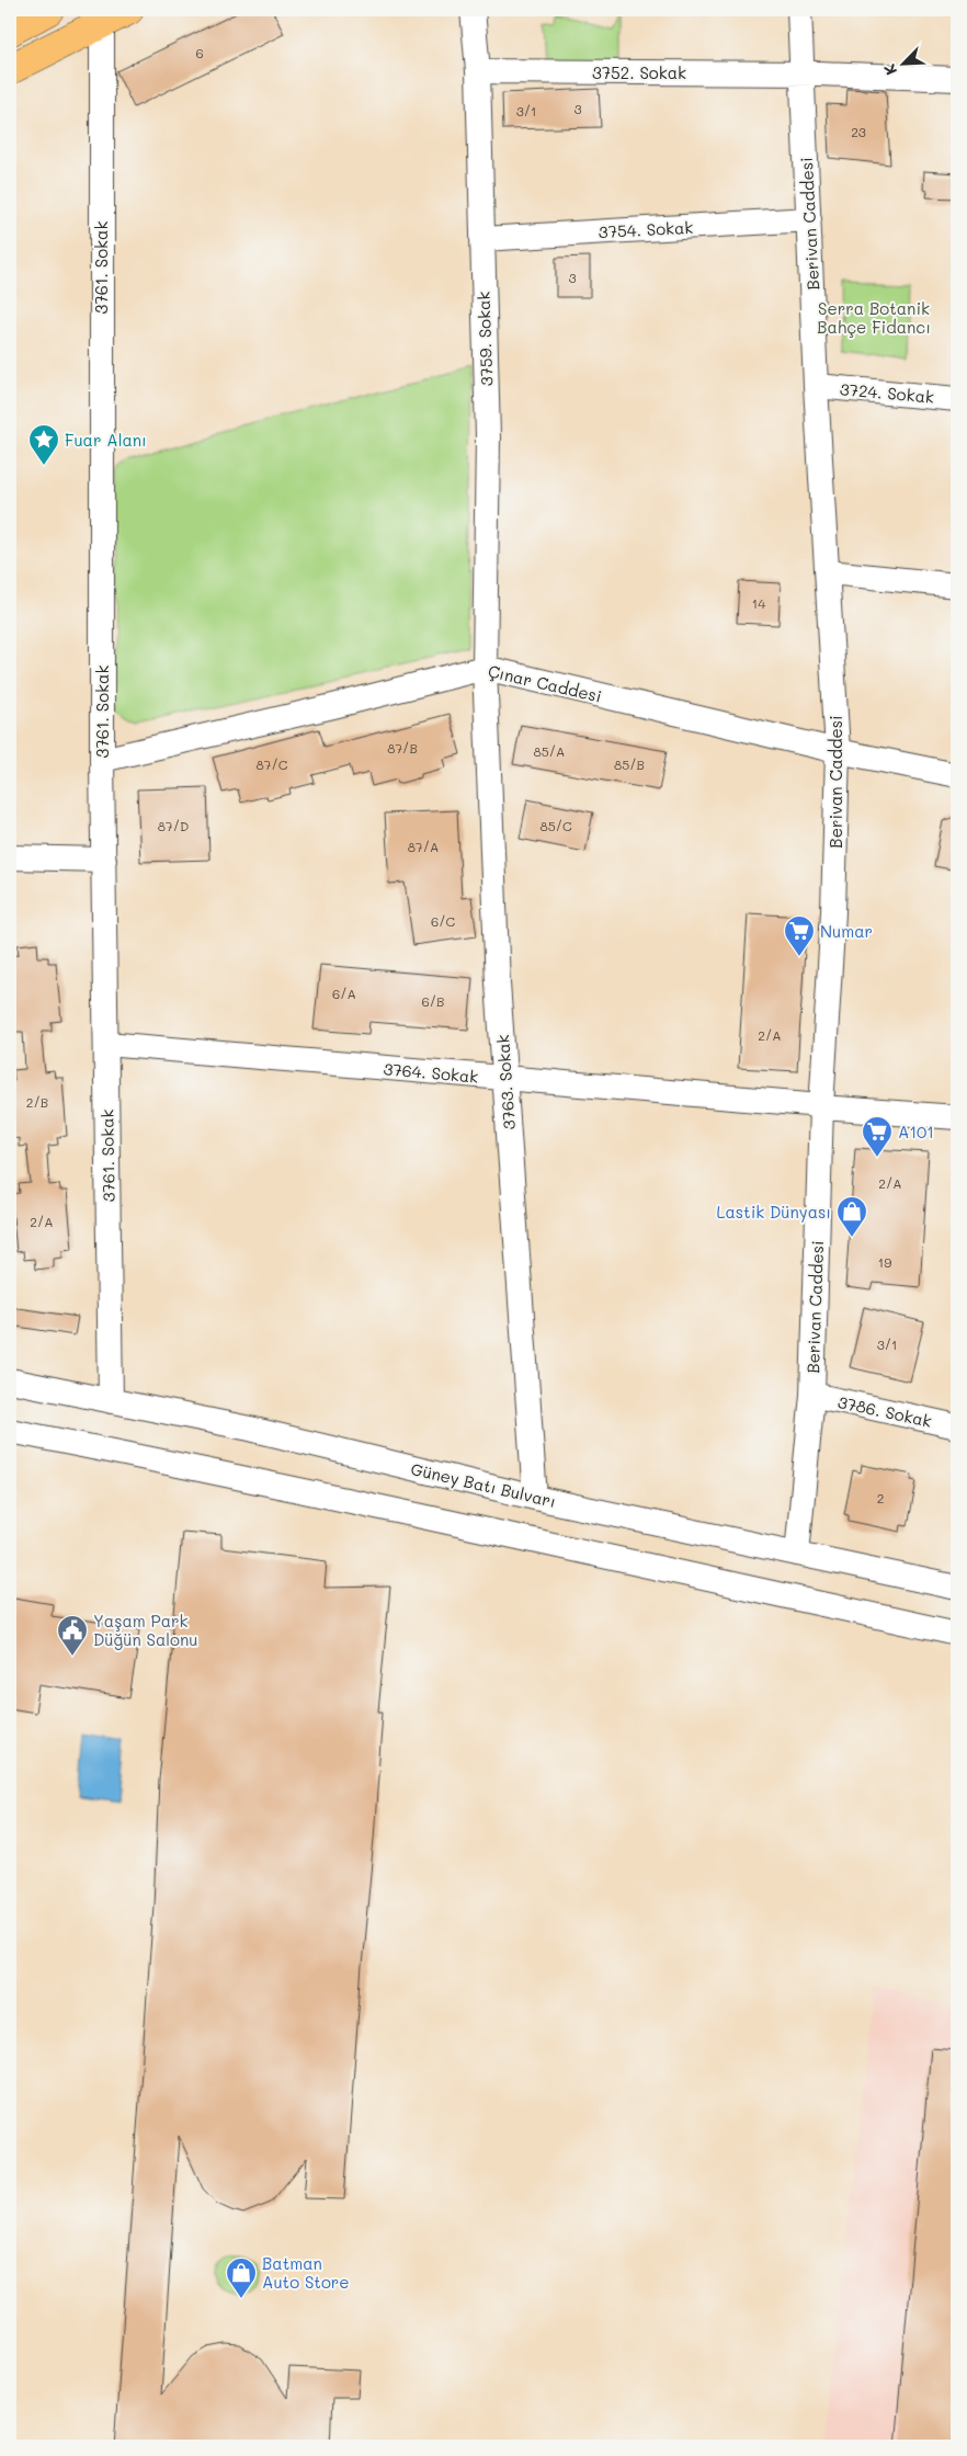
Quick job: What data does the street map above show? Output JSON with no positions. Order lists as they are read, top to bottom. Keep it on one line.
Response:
{"streets":{"street":["3752. Sokak","Berivan Caddesi","3754. Sokak","3761. Sokak","3759. Sokak","3724. Sokak","Çınar Caddesi","3764. Sokak","3763. Sokak","3786. Sokak","Güney Batı Bulvarı"]},"crossings":[["3752. Sokak","Berivan Caddesi"],["3752. Sokak","3759. Sokak"],["Berivan Caddesi","3754. Sokak"],["Berivan Caddesi","3724. Sokak"],["Berivan Caddesi","Çınar Caddesi"],["Berivan Caddesi","3764. Sokak"],["Berivan Caddesi","3786. Sokak"],["Berivan Caddesi","Güney Batı Bulvarı"],["3754. Sokak","3759. Sokak"],["3761. Sokak","Çınar Caddesi"],["3761. Sokak","3764. Sokak"],["3761. Sokak","Güney Batı Bulvarı"],["3759. Sokak","Çınar Caddesi"],["3759. Sokak","3763. Sokak"],["Çınar Caddesi","3763. Sokak"],["3764. Sokak","3763. Sokak"],["3763. Sokak","Güney Batı Bulvarı"]],"parks":["Serra Botanik Bahçe Fidancı"],"places":{"place":["Fuar Alanı"],"supermarket":["Numar","A101"],"shop":["Lastik Dünyası","Batman Auto Store"],"public building":["Yaşam Park Düğün Salonu"]},"house_numbers":["6","3","3/1","23","3","14","87/B","85/A","87/C","85/B","87/D","85/C","87/A","6/C","6/A","6/B","2/A","2/B","2/A","2/A","19","3/1","2"],"north":"bottom left"}
